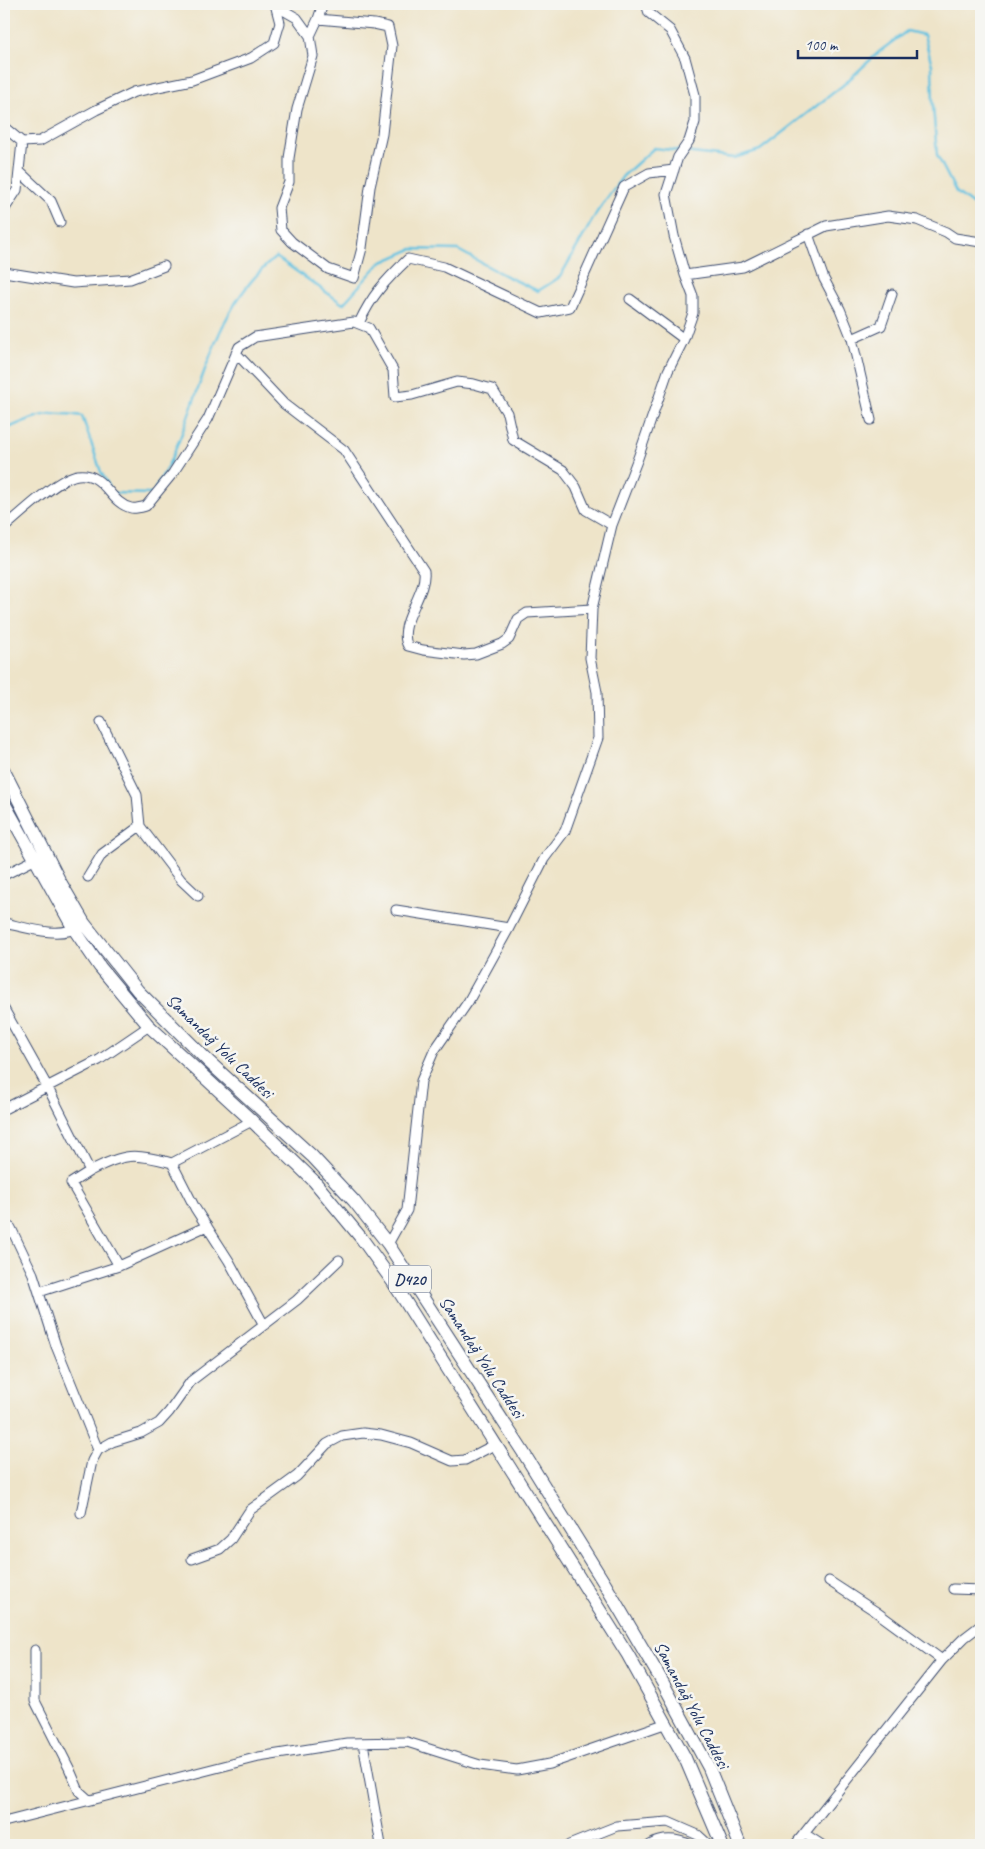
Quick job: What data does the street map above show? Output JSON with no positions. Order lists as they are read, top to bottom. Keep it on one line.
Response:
{"streets":{"highway":["Samandağ Yolu Caddesi","D420"]},"scale_bar":"100 m"}
